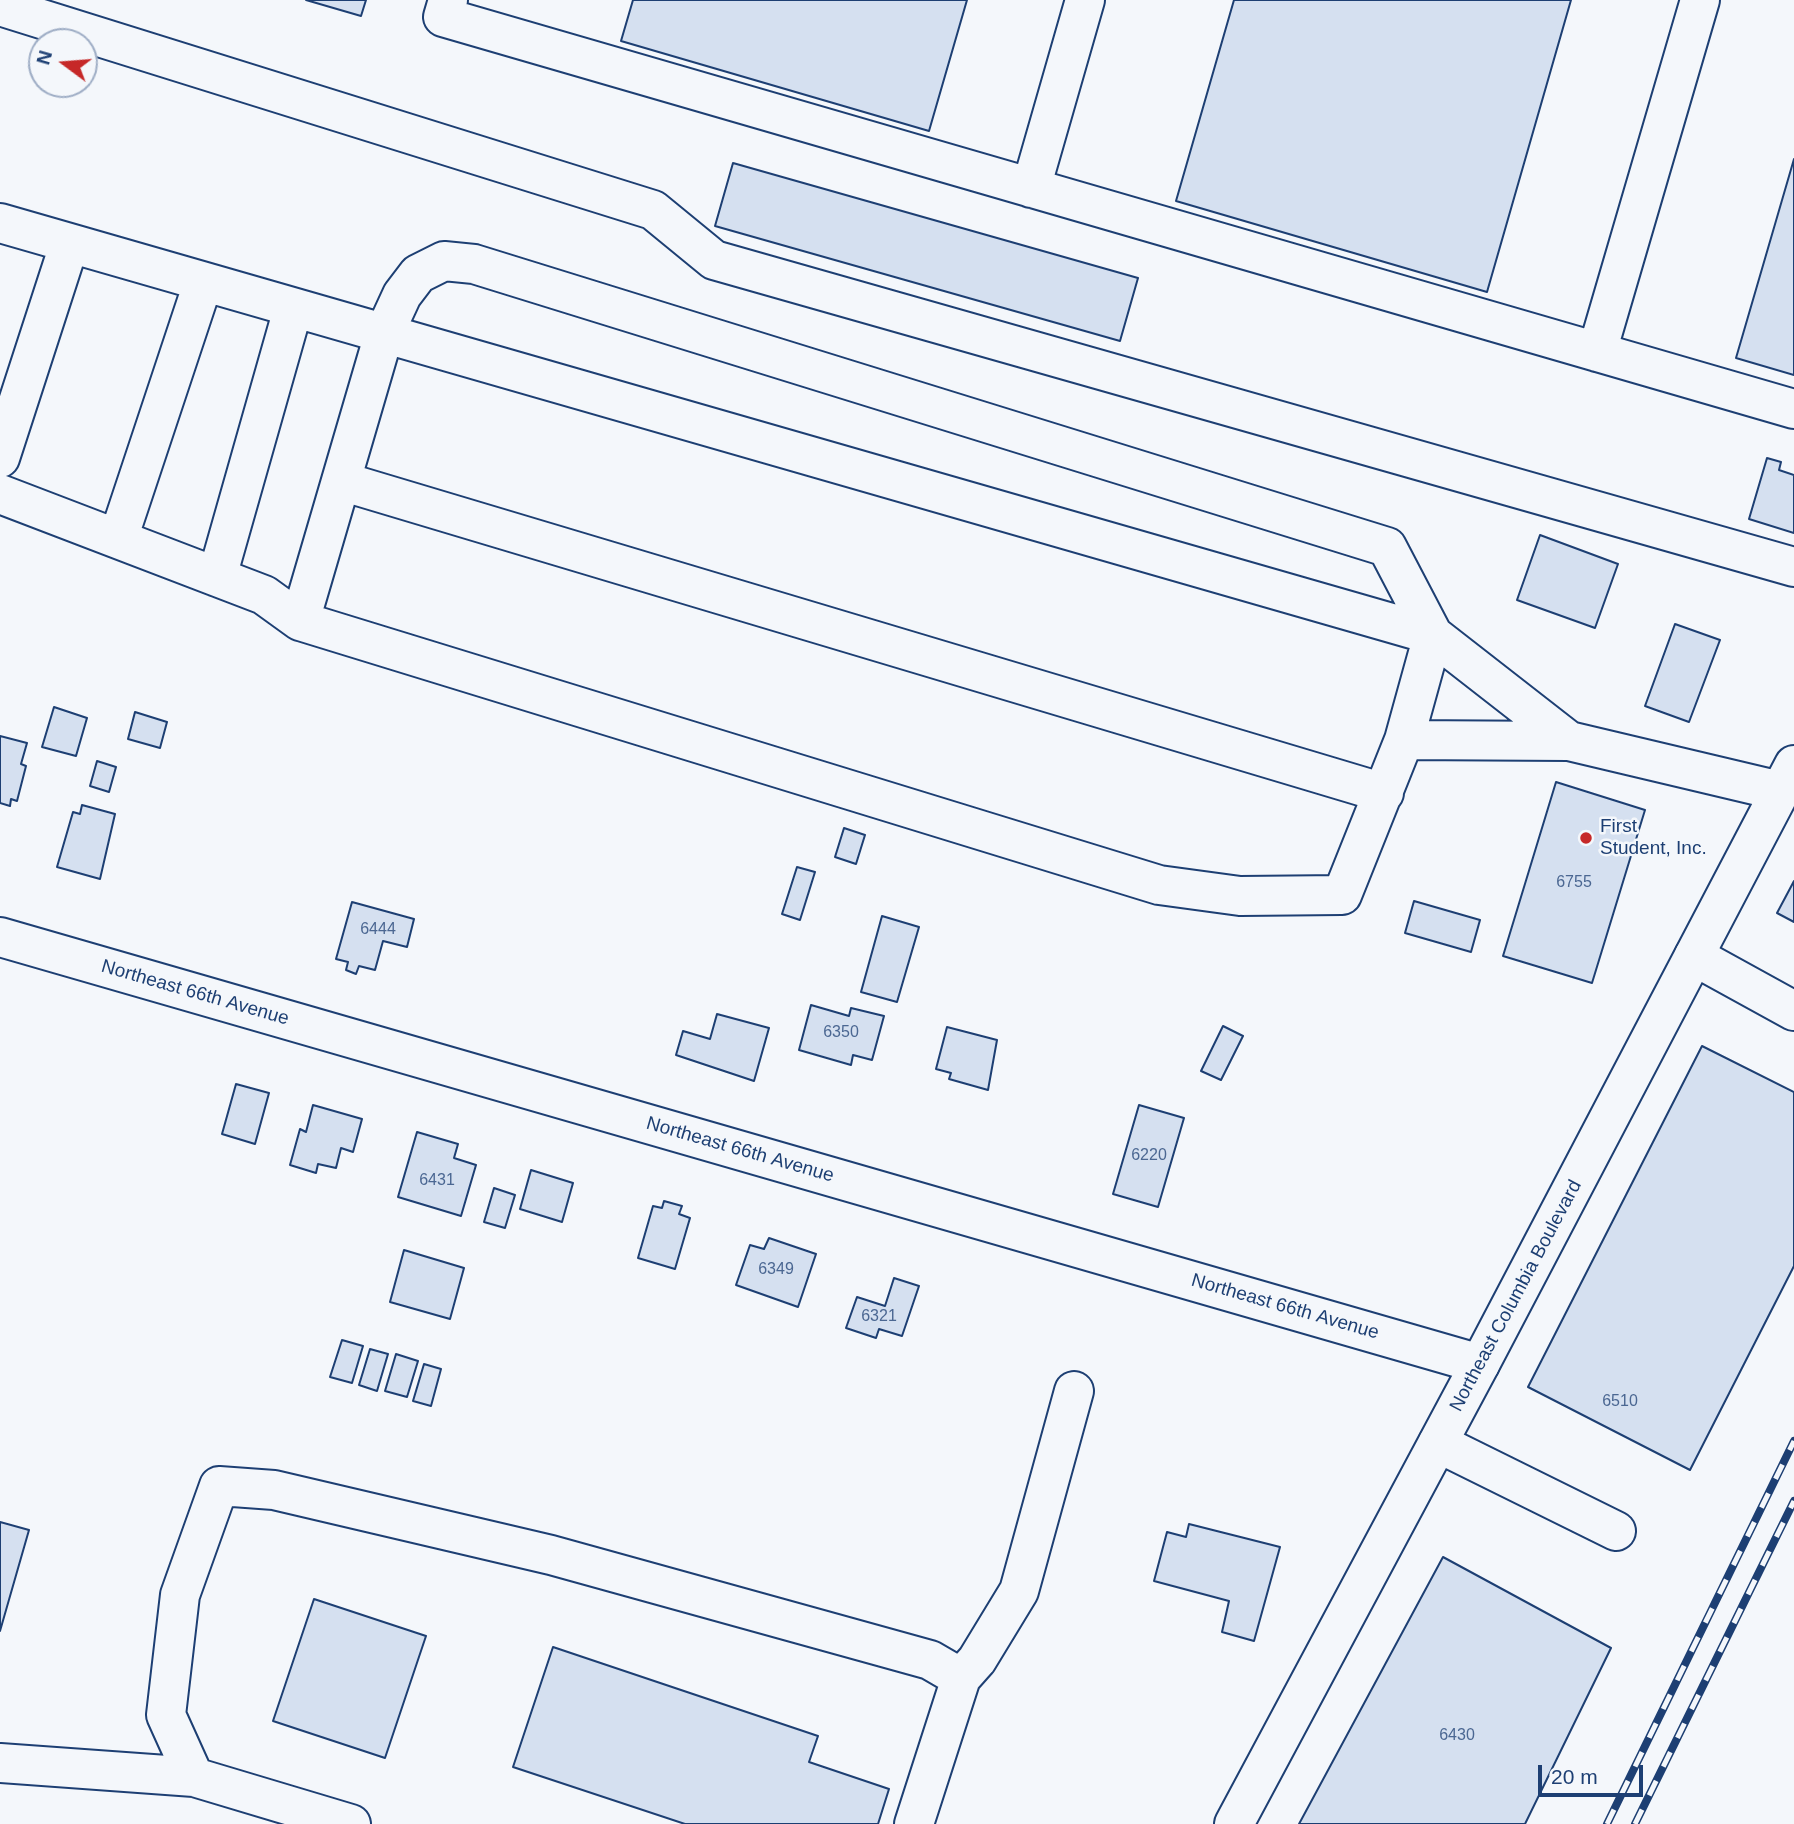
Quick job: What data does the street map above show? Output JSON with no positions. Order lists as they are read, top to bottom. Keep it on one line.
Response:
{"streets":{"street":["Northeast 66th Avenue","Northeast Columbia Boulevard"]},"crossings":[["Northeast 66th Avenue","Northeast Columbia Boulevard"]],"places":["First Student, Inc."],"house_numbers":["6755","6444","6350","6220","6431","6349","6321","6510","6430"],"scale_bar":"20 m","north":"left"}
